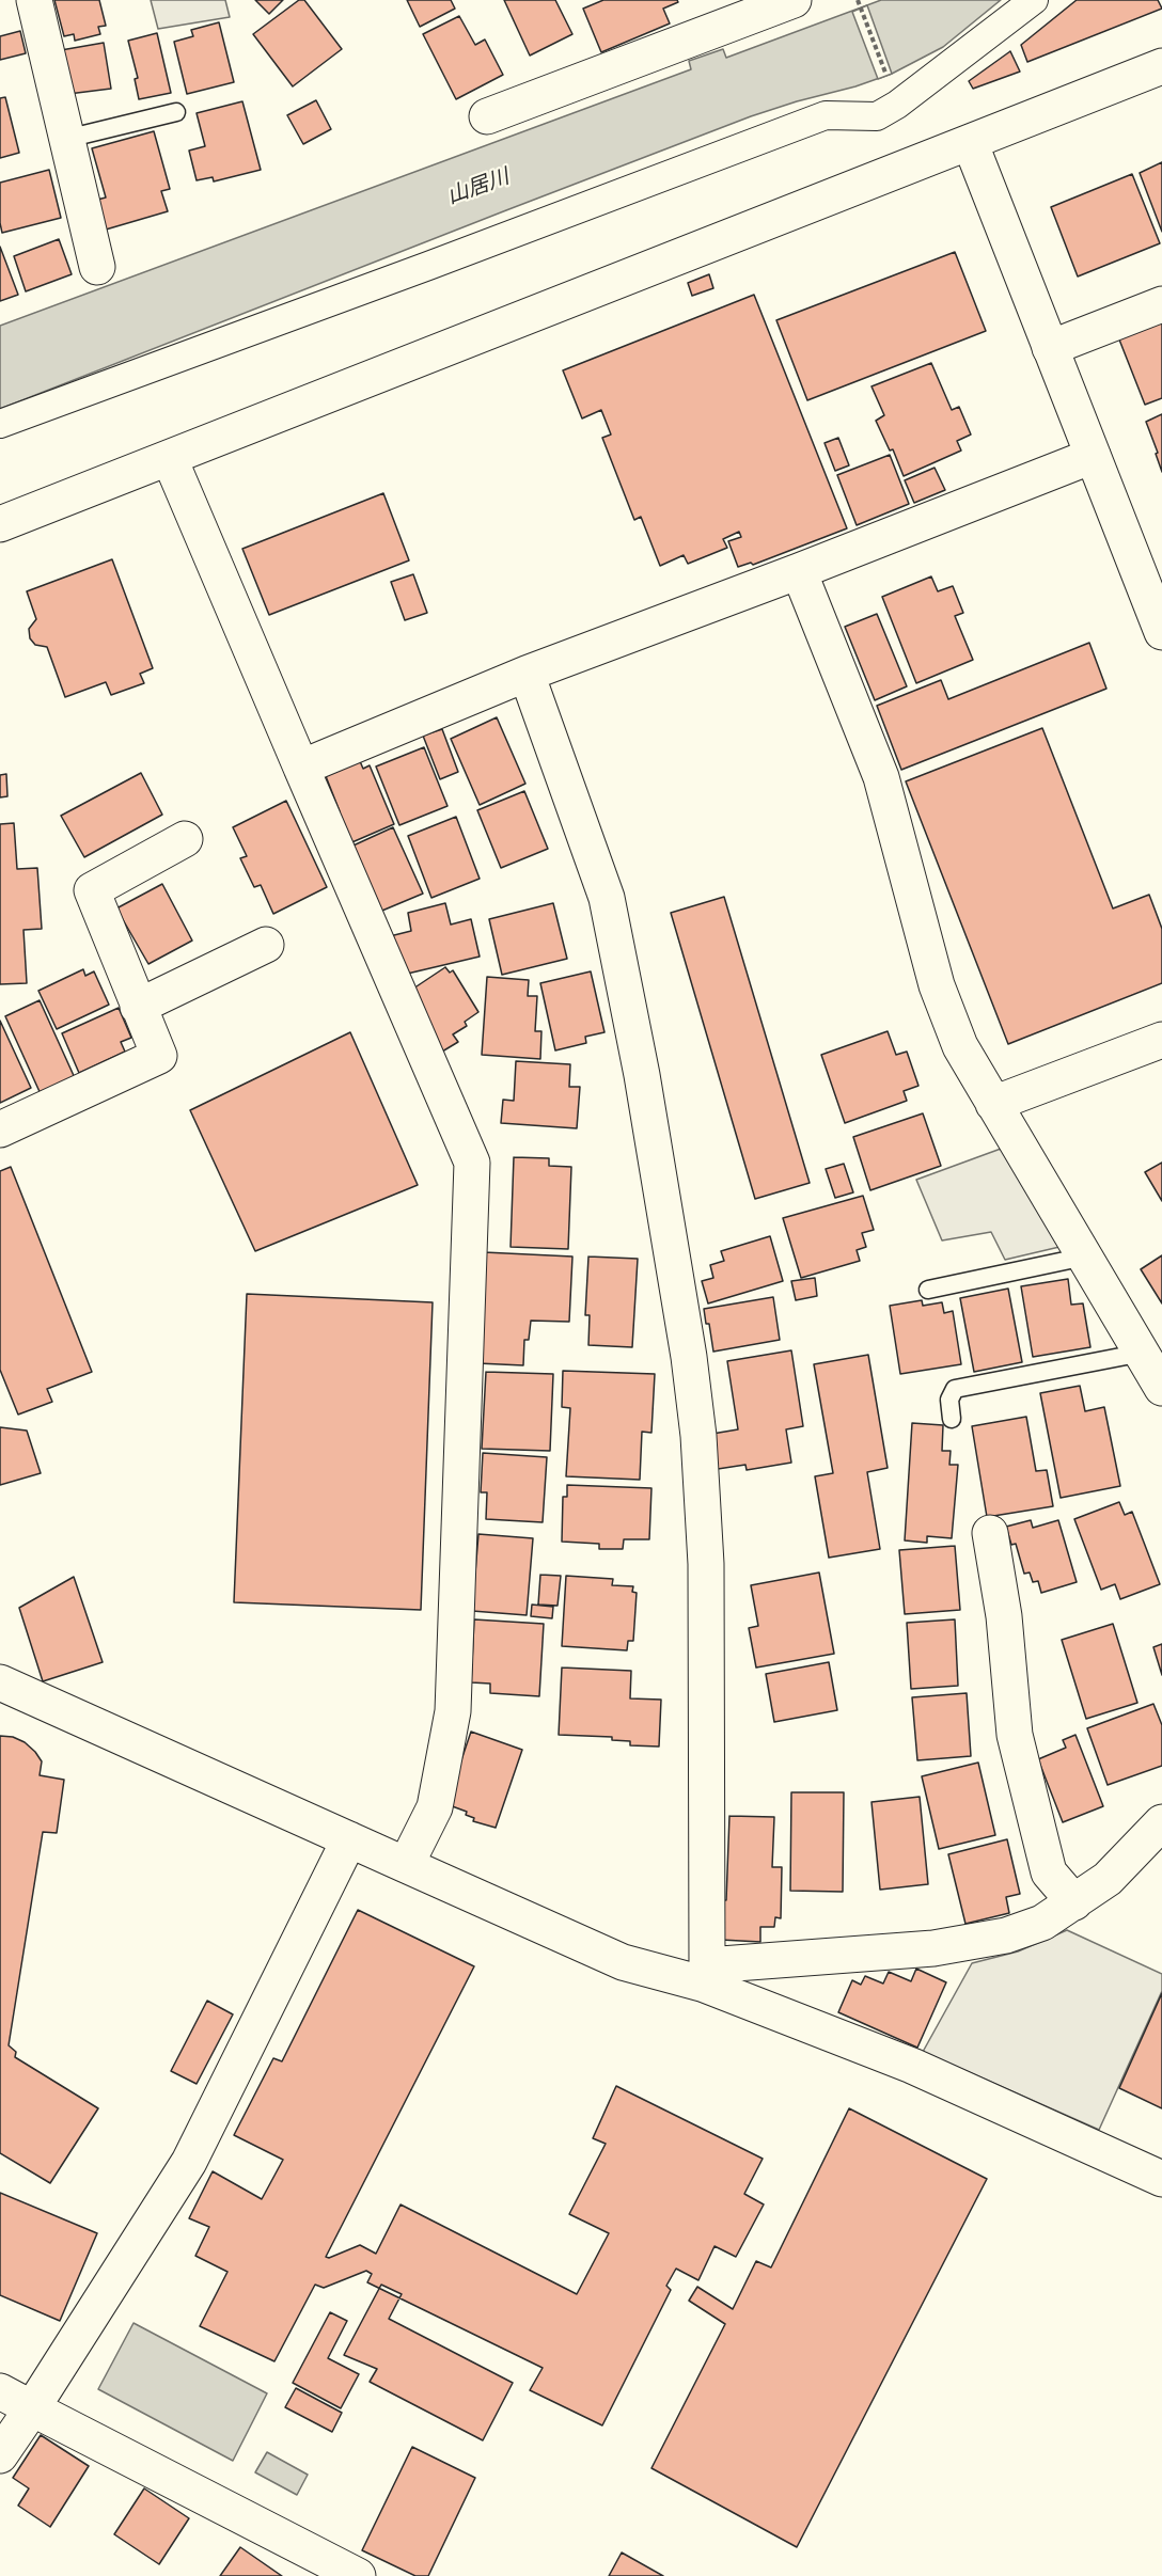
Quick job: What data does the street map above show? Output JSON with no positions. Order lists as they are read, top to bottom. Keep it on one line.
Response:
{"water":["山居川"]}
